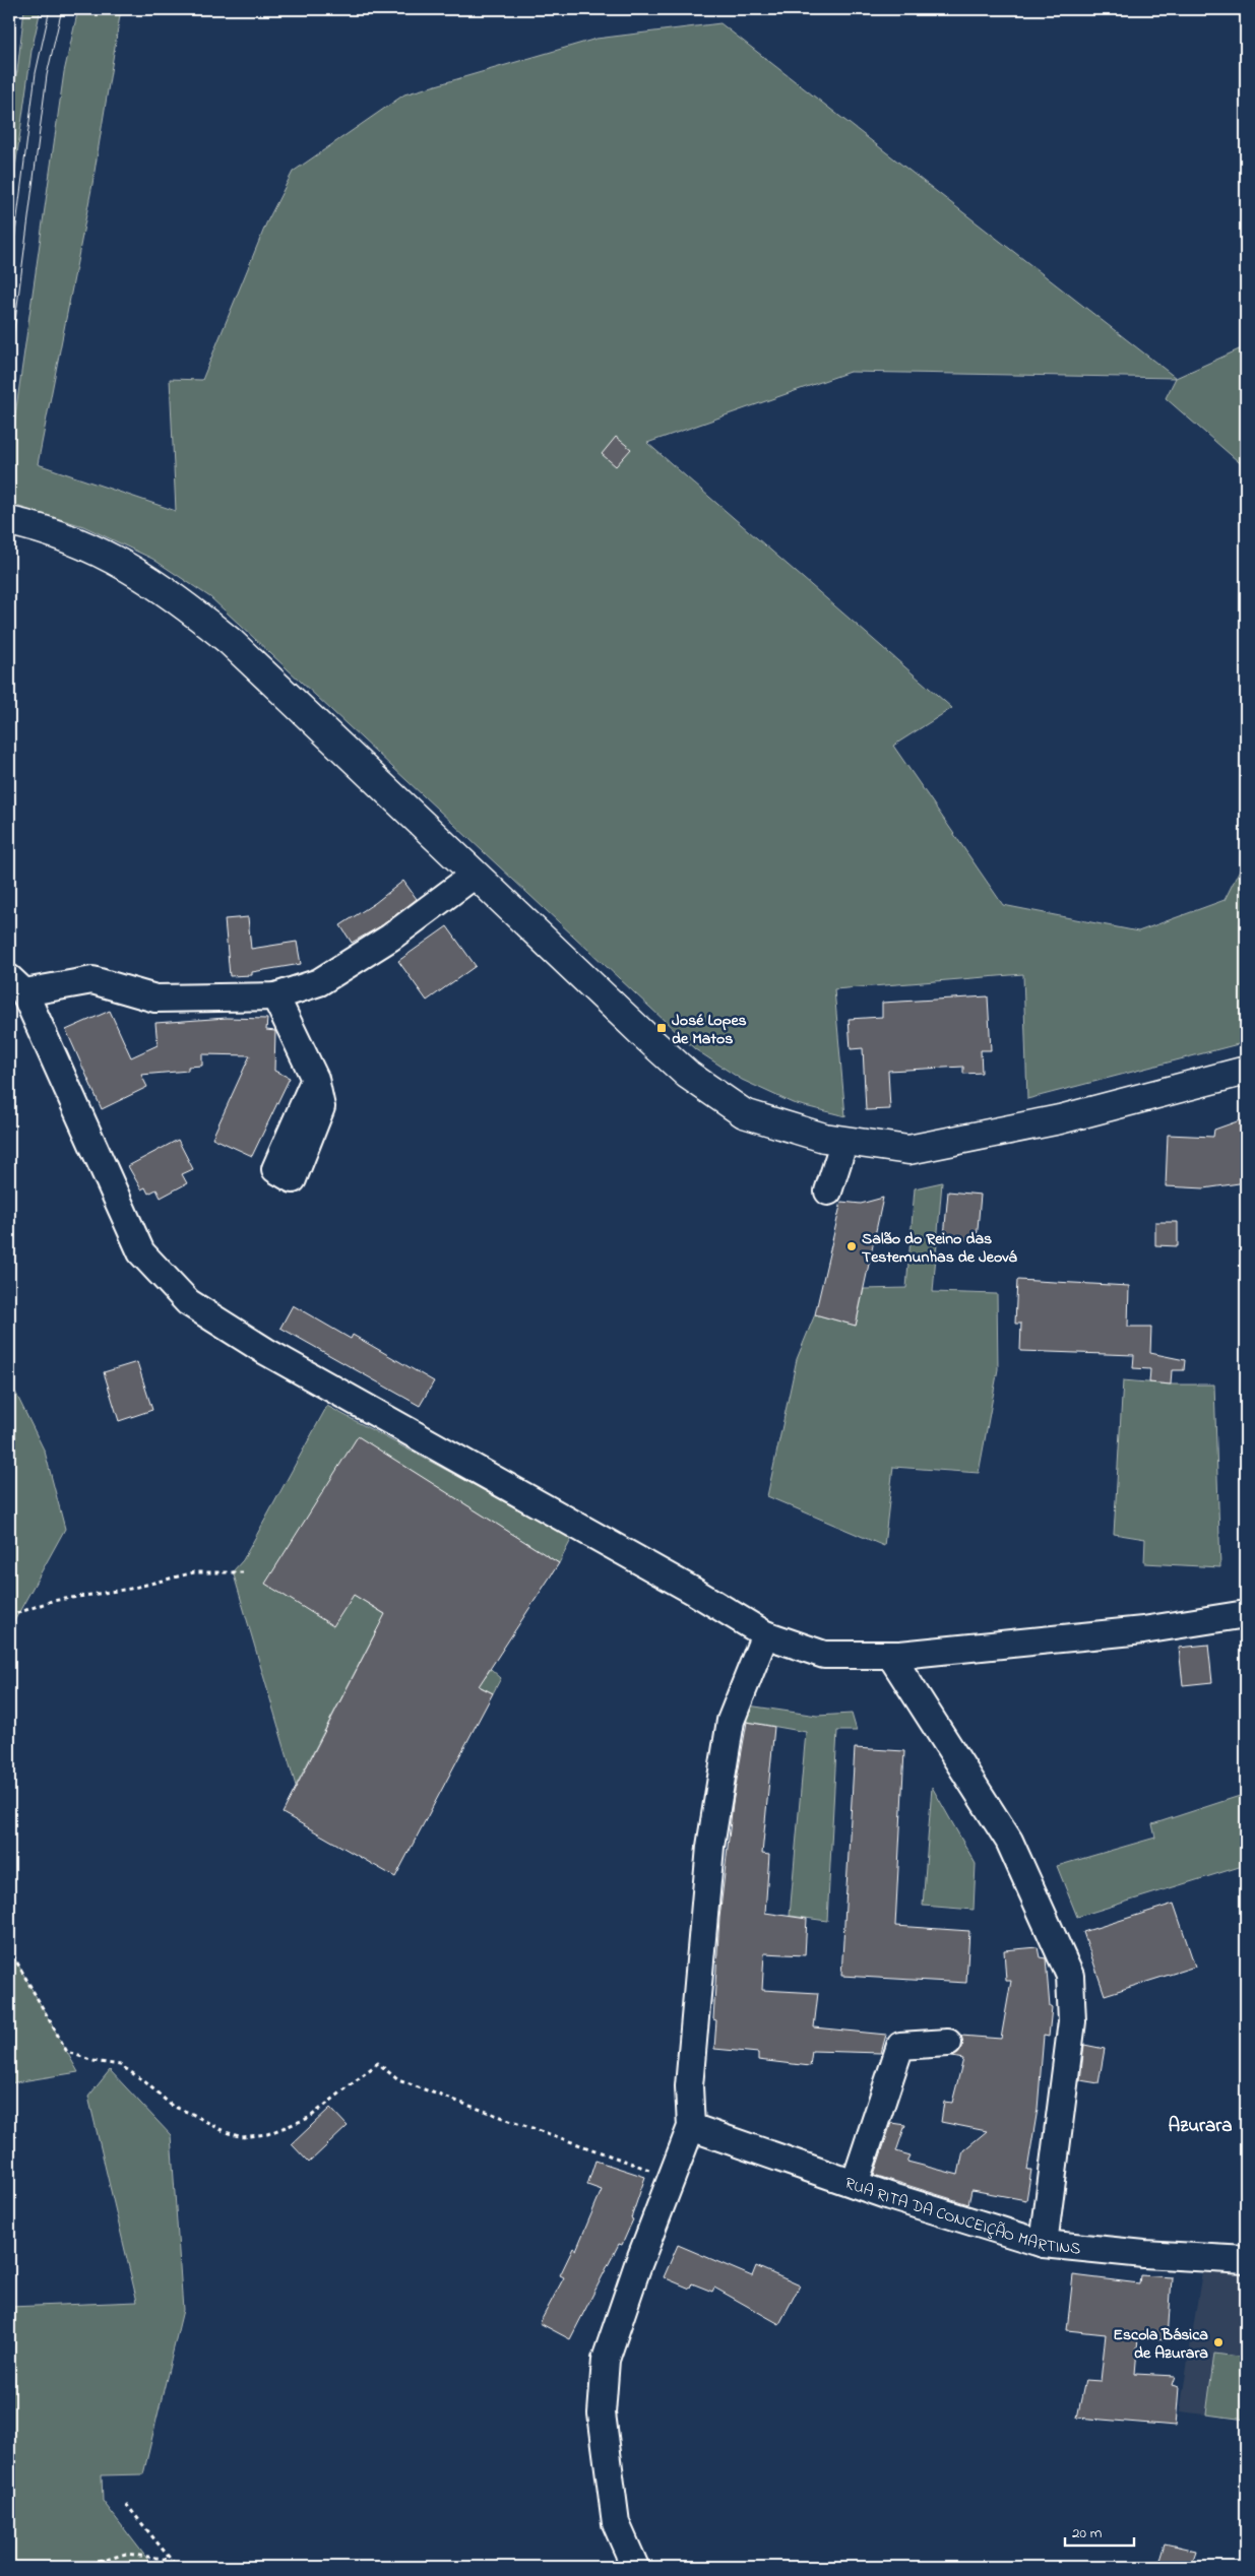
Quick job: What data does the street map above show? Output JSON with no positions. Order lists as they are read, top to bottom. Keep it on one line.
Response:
{"streets":{"street":["RUA RITA DA CONCEIÇÃO MARTINS"]},"districts":["Azurara"],"places":{"transit":["José Lopes de Matos"],"other":["Salão do Reino das Testemunhas de Jeová","Escola Básica de Azurara"]},"scale_bar":"20 m"}
